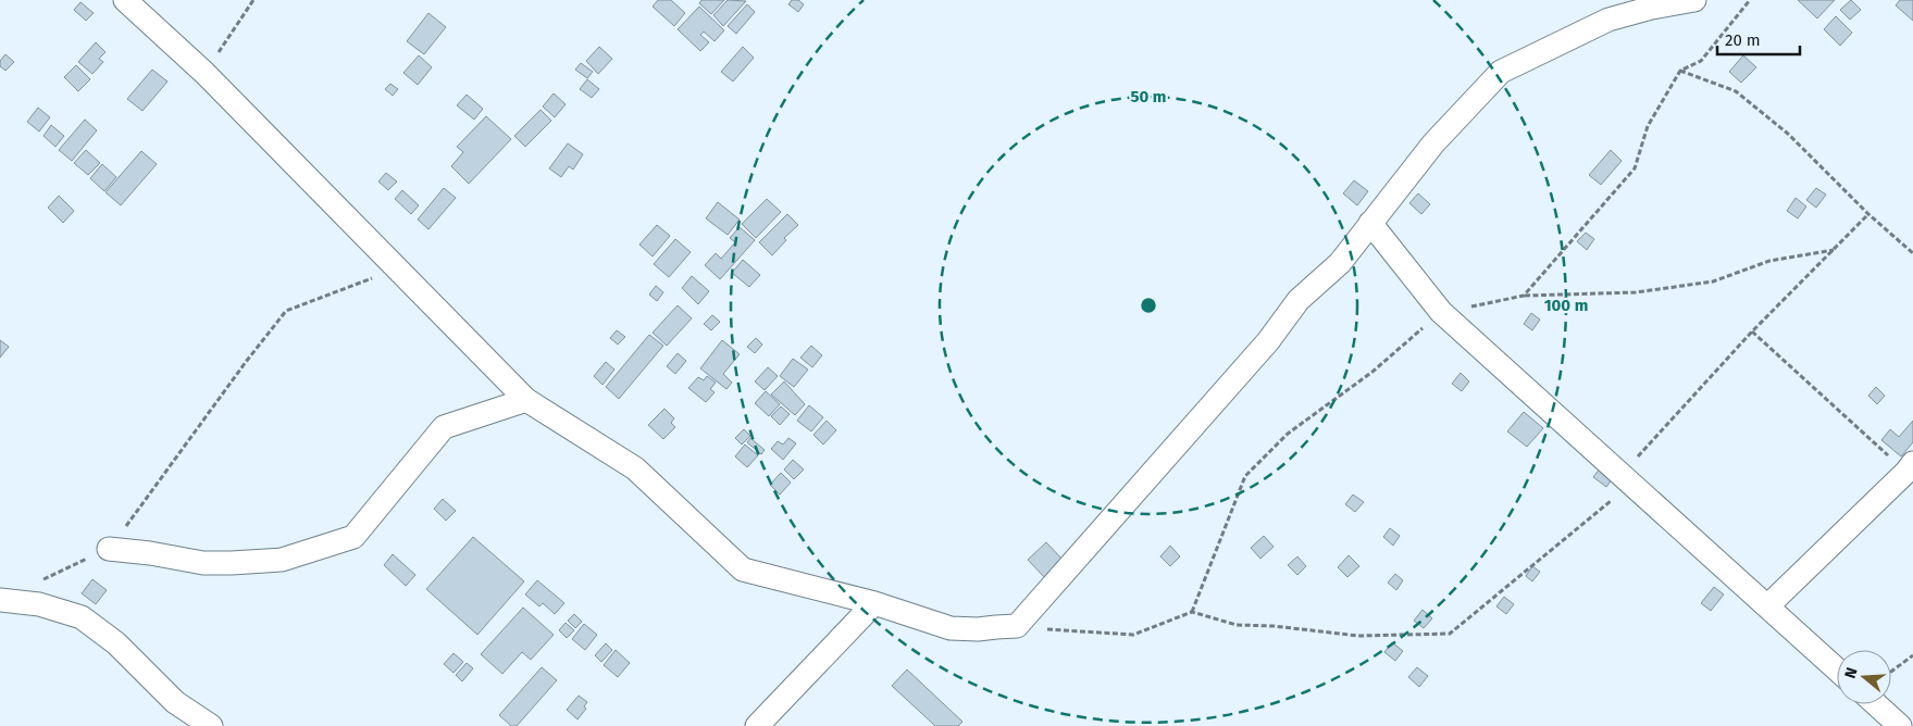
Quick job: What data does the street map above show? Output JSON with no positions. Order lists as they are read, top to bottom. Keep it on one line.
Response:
{"scale_bar":"20 m","north":"left","rings":["50 m","100 m"]}
